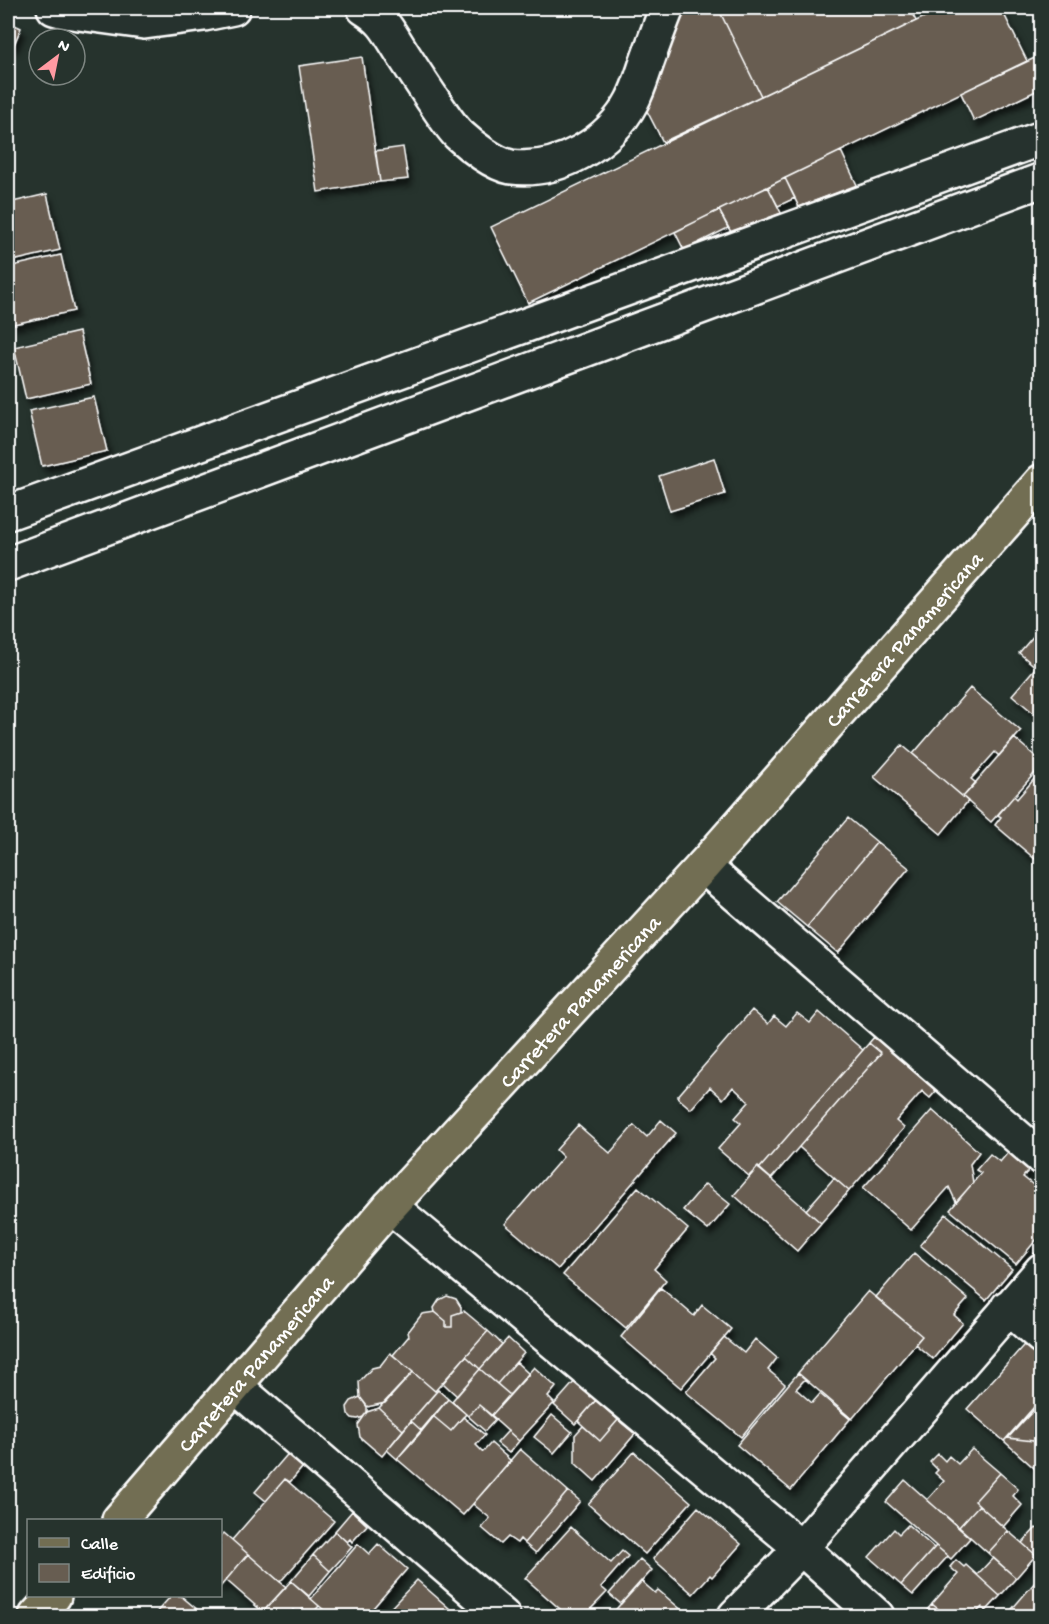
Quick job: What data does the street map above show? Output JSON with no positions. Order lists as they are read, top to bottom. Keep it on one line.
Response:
{"streets":{"main road":["Carretera Panamericana"]},"legend":["Calle","Edificio"],"north":"top right"}
